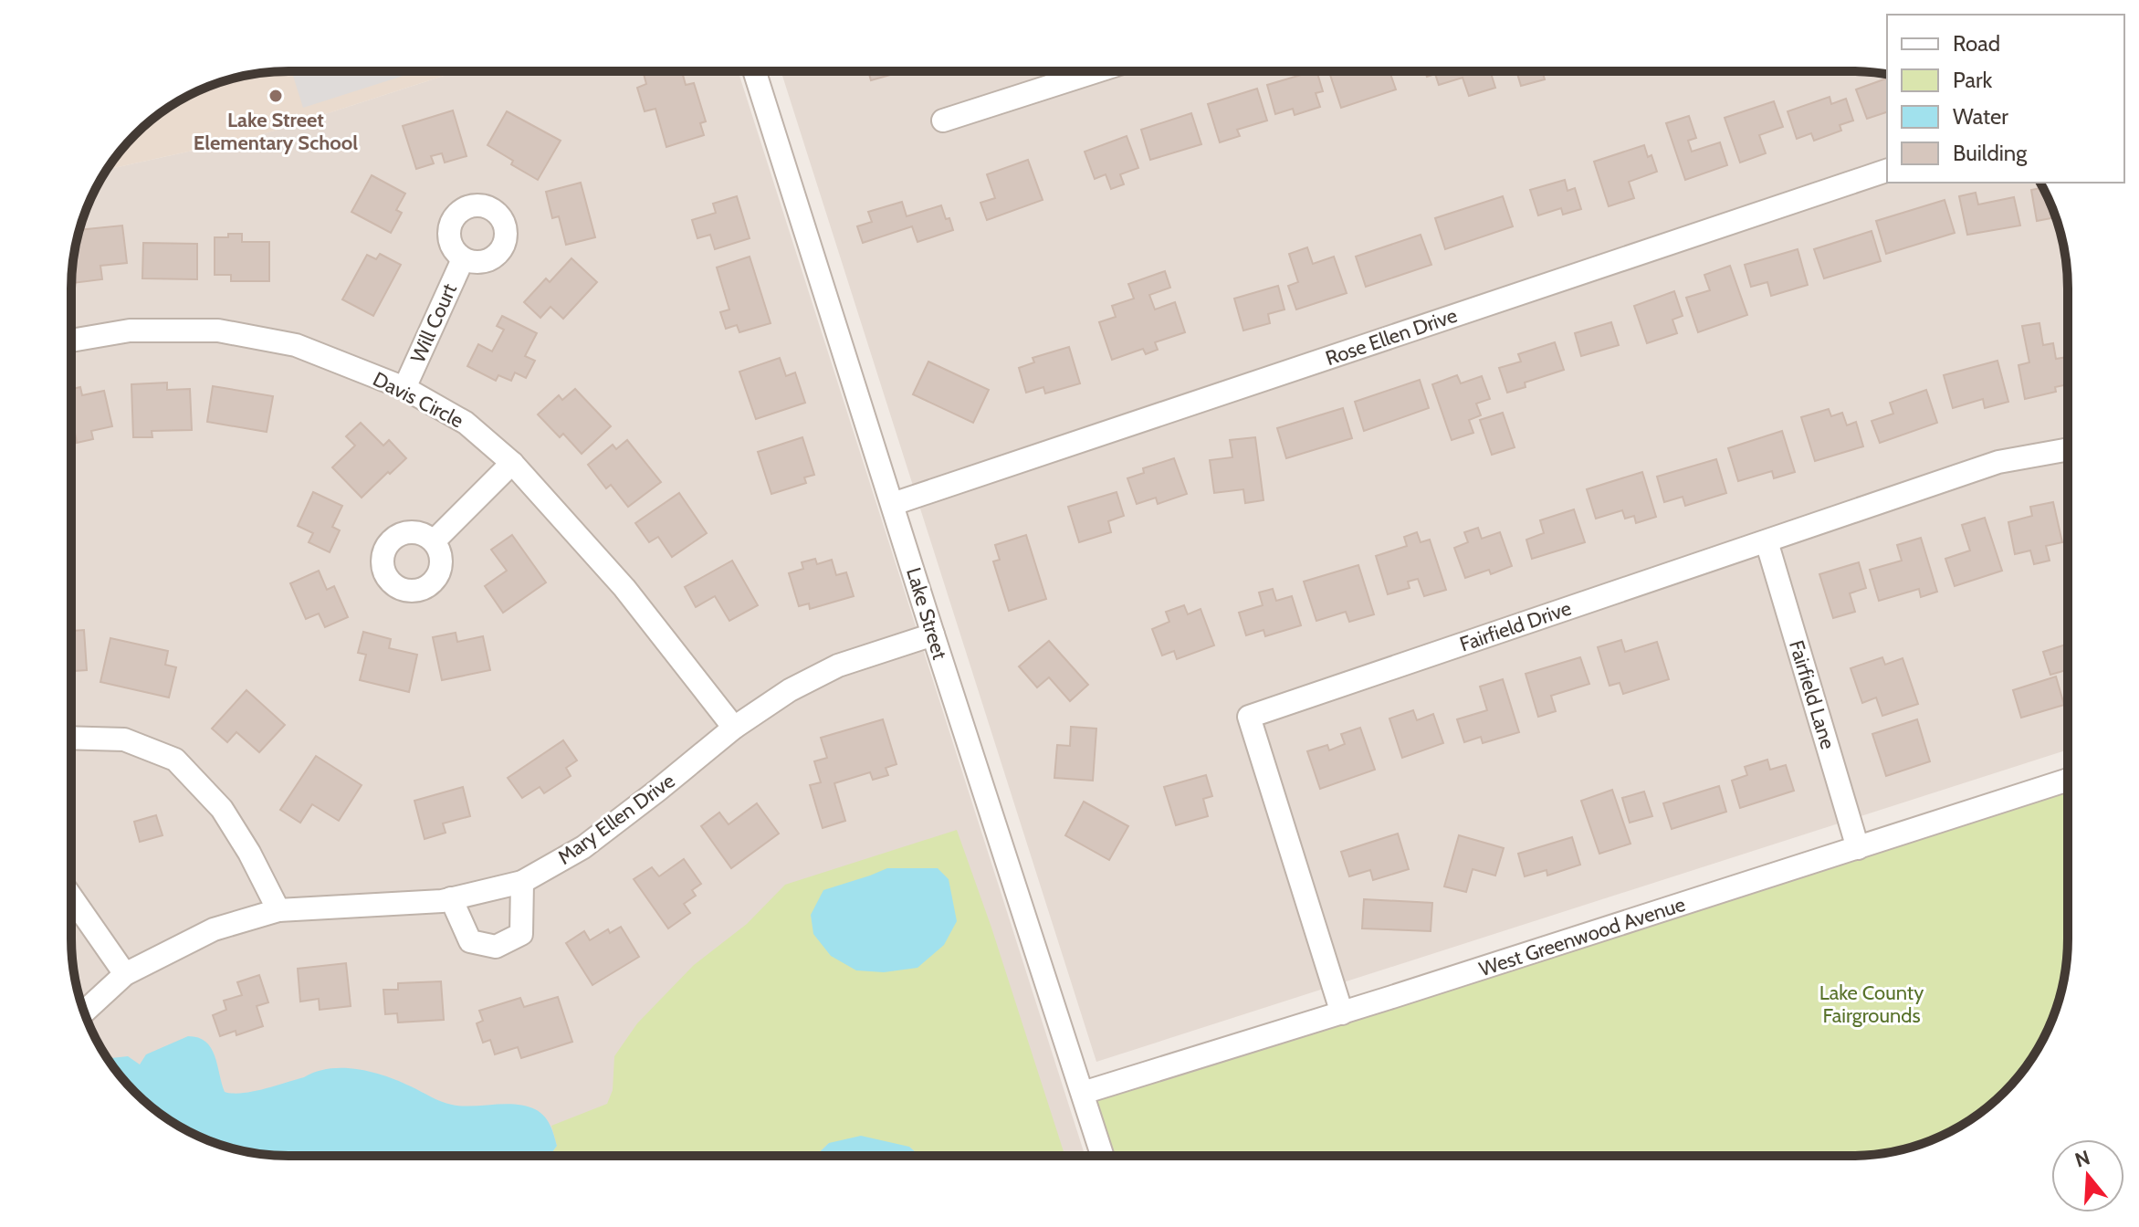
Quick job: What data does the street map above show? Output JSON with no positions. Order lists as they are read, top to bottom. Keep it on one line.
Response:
{"streets":{"street":["Will Court","Rose Ellen Drive","Davis Circle","Lake Street","Fairfield Drive","Fairfield Lane","Mary Ellen Drive","West Greenwood Avenue"]},"crossings":[["Will Court","Davis Circle"],["Rose Ellen Drive","Lake Street"],["Davis Circle","Mary Ellen Drive"],["Lake Street","Mary Ellen Drive"],["Lake Street","West Greenwood Avenue"],["Fairfield Drive","Fairfield Lane"],["Fairfield Drive","West Greenwood Avenue"],["Fairfield Lane","West Greenwood Avenue"]],"parks":["Lake County Fairgrounds"],"places":["Lake Street Elementary School"],"legend":["Road","Park","Water","Building"],"north":"top"}
